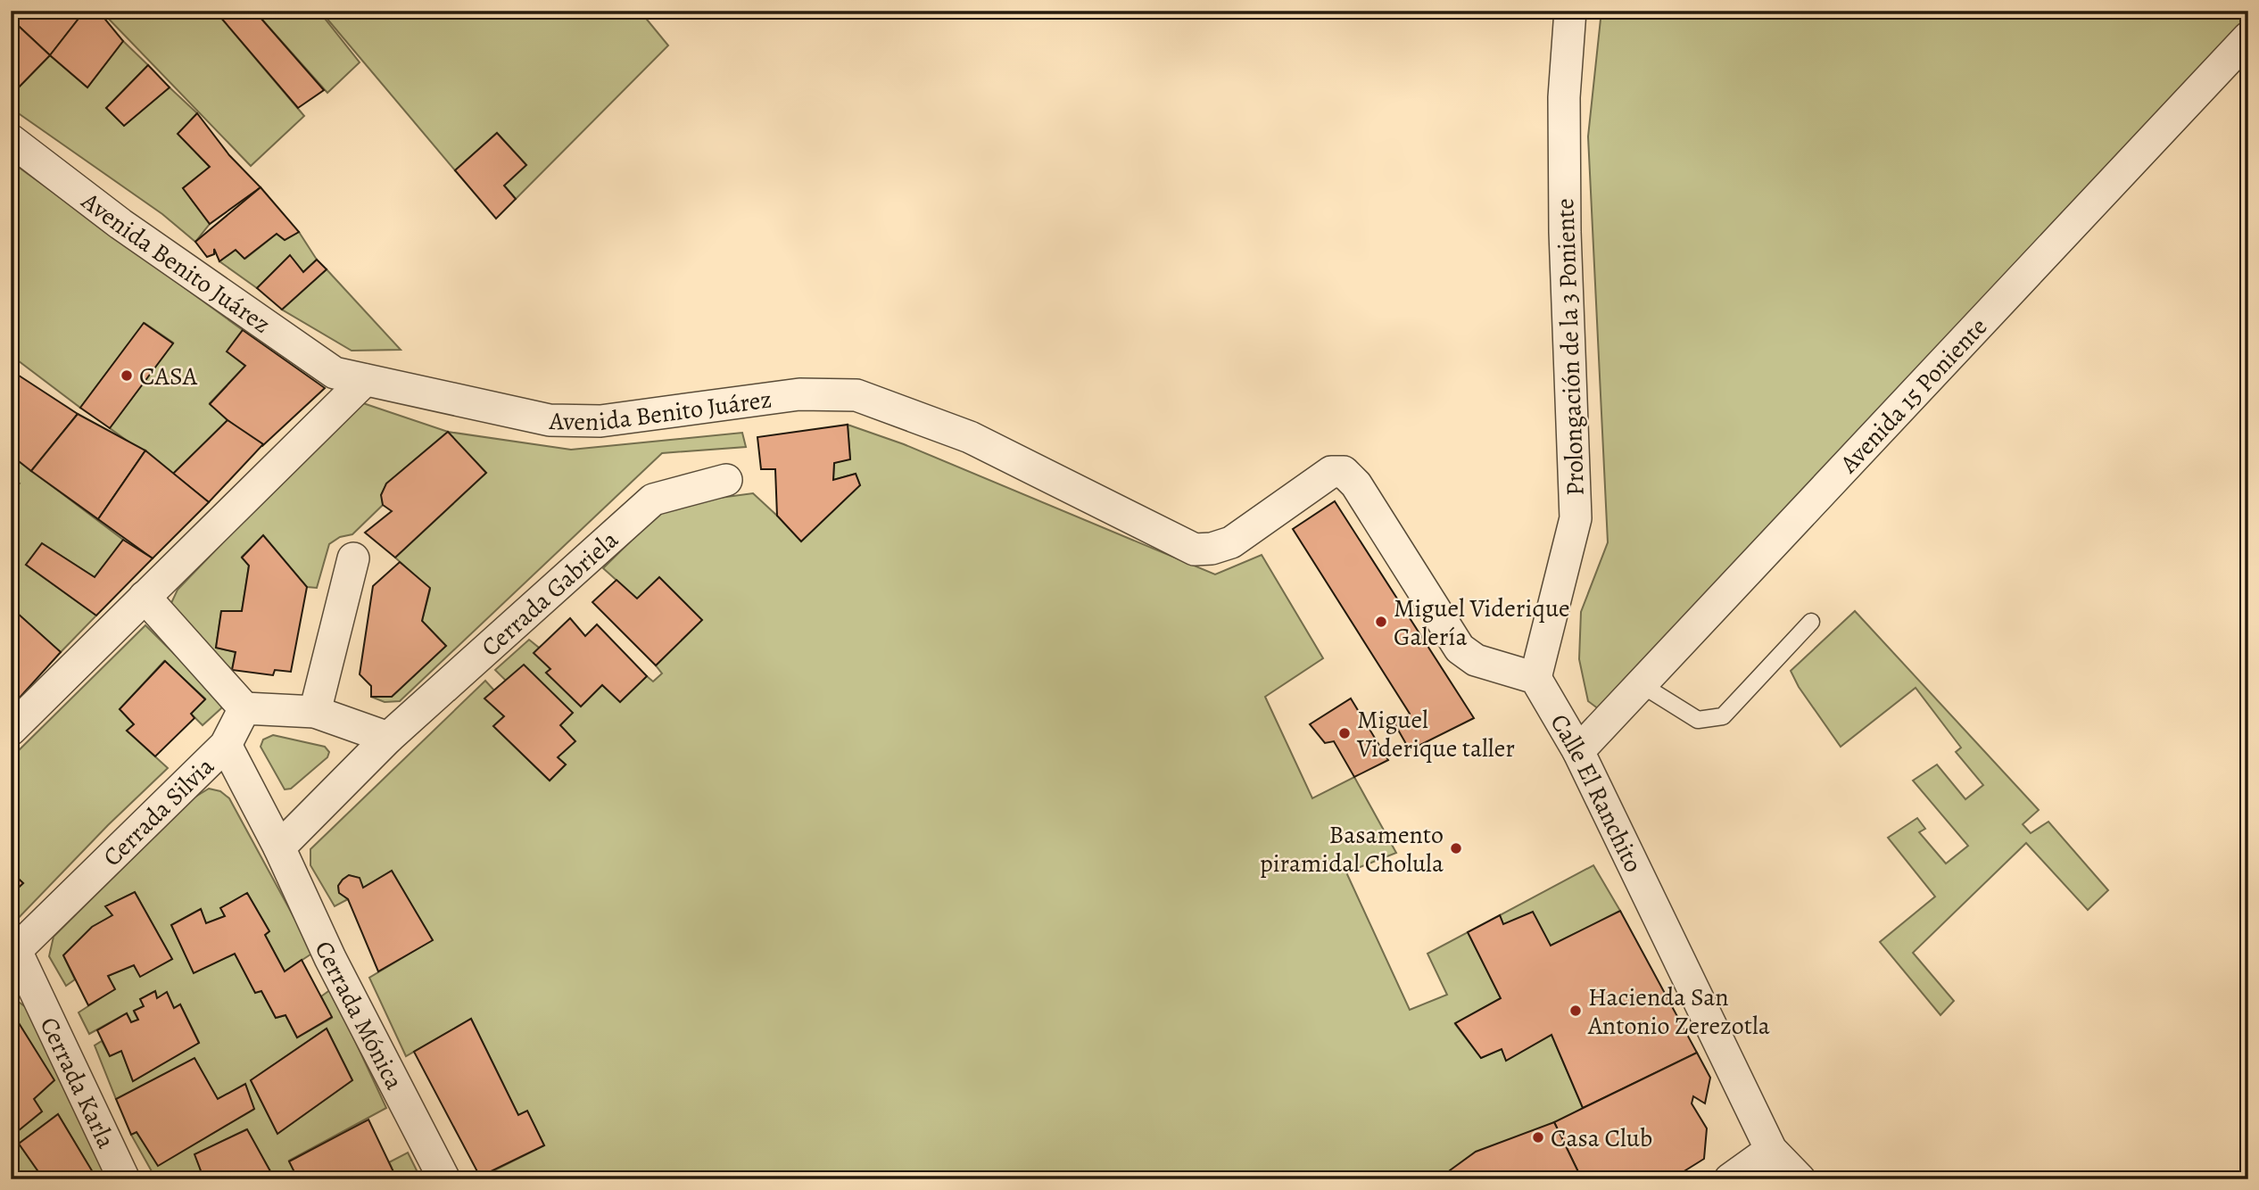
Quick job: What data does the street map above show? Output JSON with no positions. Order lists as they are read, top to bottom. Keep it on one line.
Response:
{"streets":{"street":["Avenida Benito Juárez","Prolongación de la 3 Poniente","Avenida 15 Poniente","Cerrada Gabriela","Calle El Ranchito","Cerrada Silvia","Cerrada Mónica","Cerrada Karla"]},"crossings":[["Avenida Benito Juárez","Prolongación de la 3 Poniente"],["Avenida Benito Juárez","Calle El Ranchito"],["Prolongación de la 3 Poniente","Calle El Ranchito"],["Avenida 15 Poniente","Calle El Ranchito"],["Cerrada Silvia","Cerrada Mónica"],["Cerrada Silvia","Cerrada Karla"]],"places":["CASA","Miguel Viderique Galería","Miguel Viderique taller","Basamento piramidal Cholula","Hacienda San Antonio Zerezotla","Casa Club"]}
